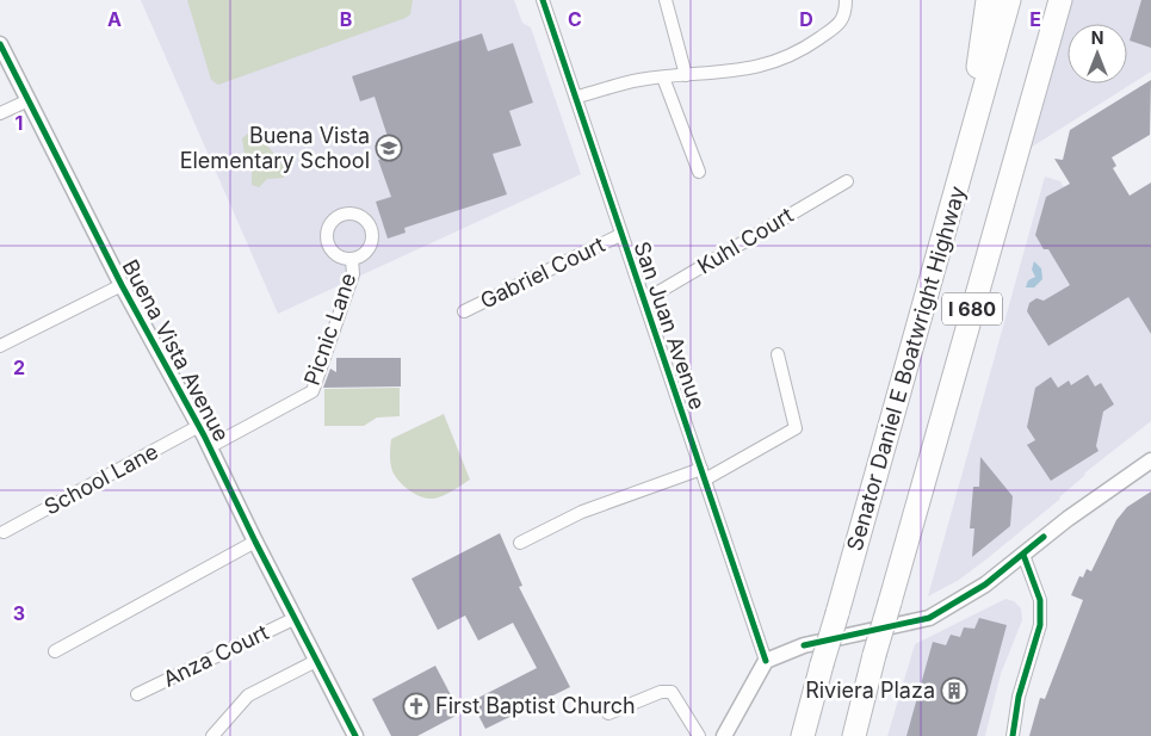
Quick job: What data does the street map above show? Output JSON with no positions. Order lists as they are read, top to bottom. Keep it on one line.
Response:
{"streets":{"highway":["I 680","Senator Daniel E Boatwright Highway"],"street":["Kuhl Court","Gabriel Court","San Juan Avenue","Picnic Lane","Buena Vista Avenue","School Lane","Anza Court"]},"crossings":[["Kuhl Court","San Juan Avenue"],["Gabriel Court","San Juan Avenue"],["Picnic Lane","Buena Vista Avenue"],["Buena Vista Avenue","School Lane"],["Buena Vista Avenue","Anza Court"]],"places":{"school or university":["Buena Vista Elementary School"],"building":["Riviera Plaza"],"church":["First Baptist Church"]},"north":"top","grid":{"columns":["A","B","C","D","E"],"rows":["1","2","3"]}}
